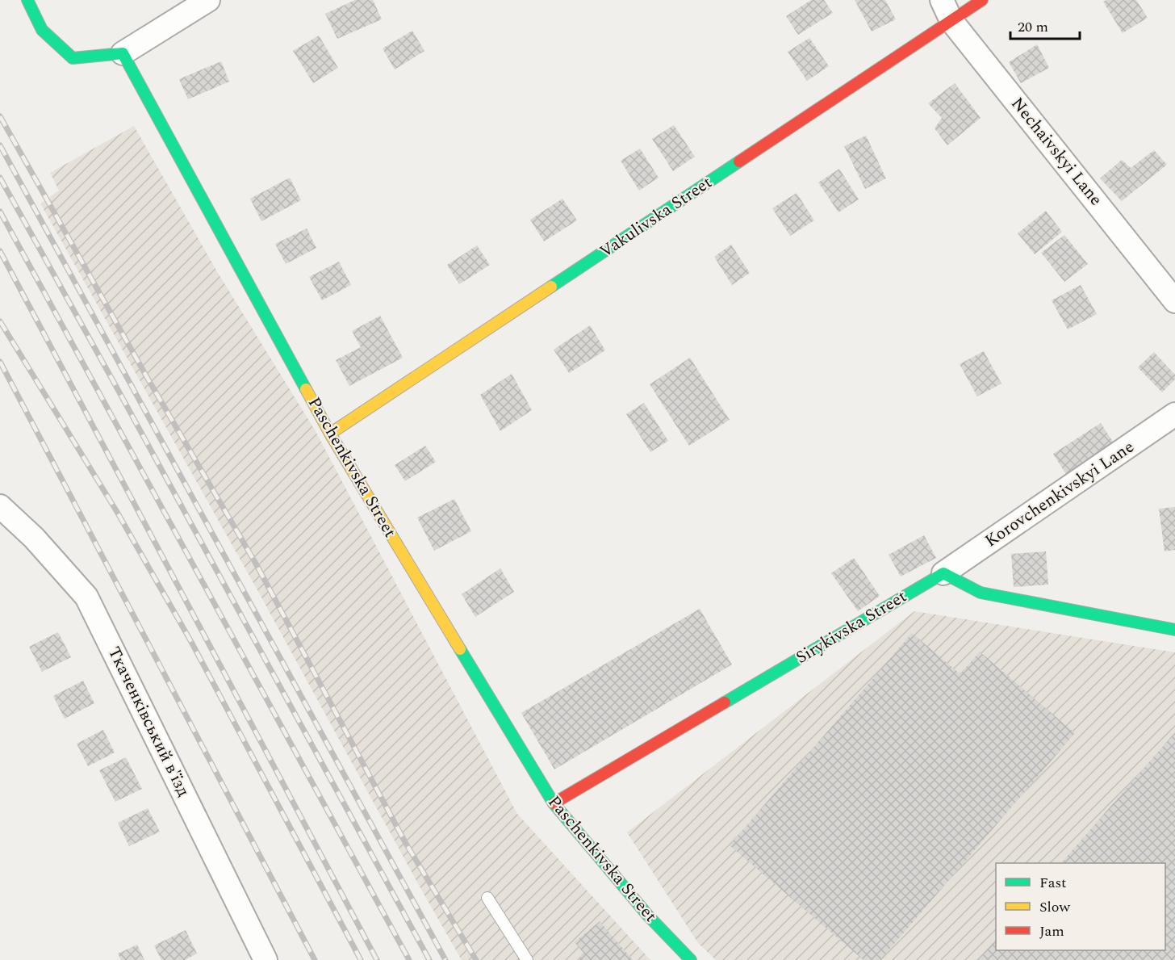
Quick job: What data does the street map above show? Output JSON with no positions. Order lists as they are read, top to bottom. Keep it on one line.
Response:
{"streets":{"street":["Nechaivskyi Lane","Vakulivska Street","Paschenkivska Street","Korovchenkivskyi Lane","Sirykivska Street","Ткаченківський в'їзд"]},"crossings":[["Nechaivskyi Lane","Vakulivska Street"],["Vakulivska Street","Paschenkivska Street"],["Paschenkivska Street","Sirykivska Street"],["Korovchenkivskyi Lane","Sirykivska Street"]],"legend":["Fast","Slow","Jam"],"scale_bar":"20 m"}
